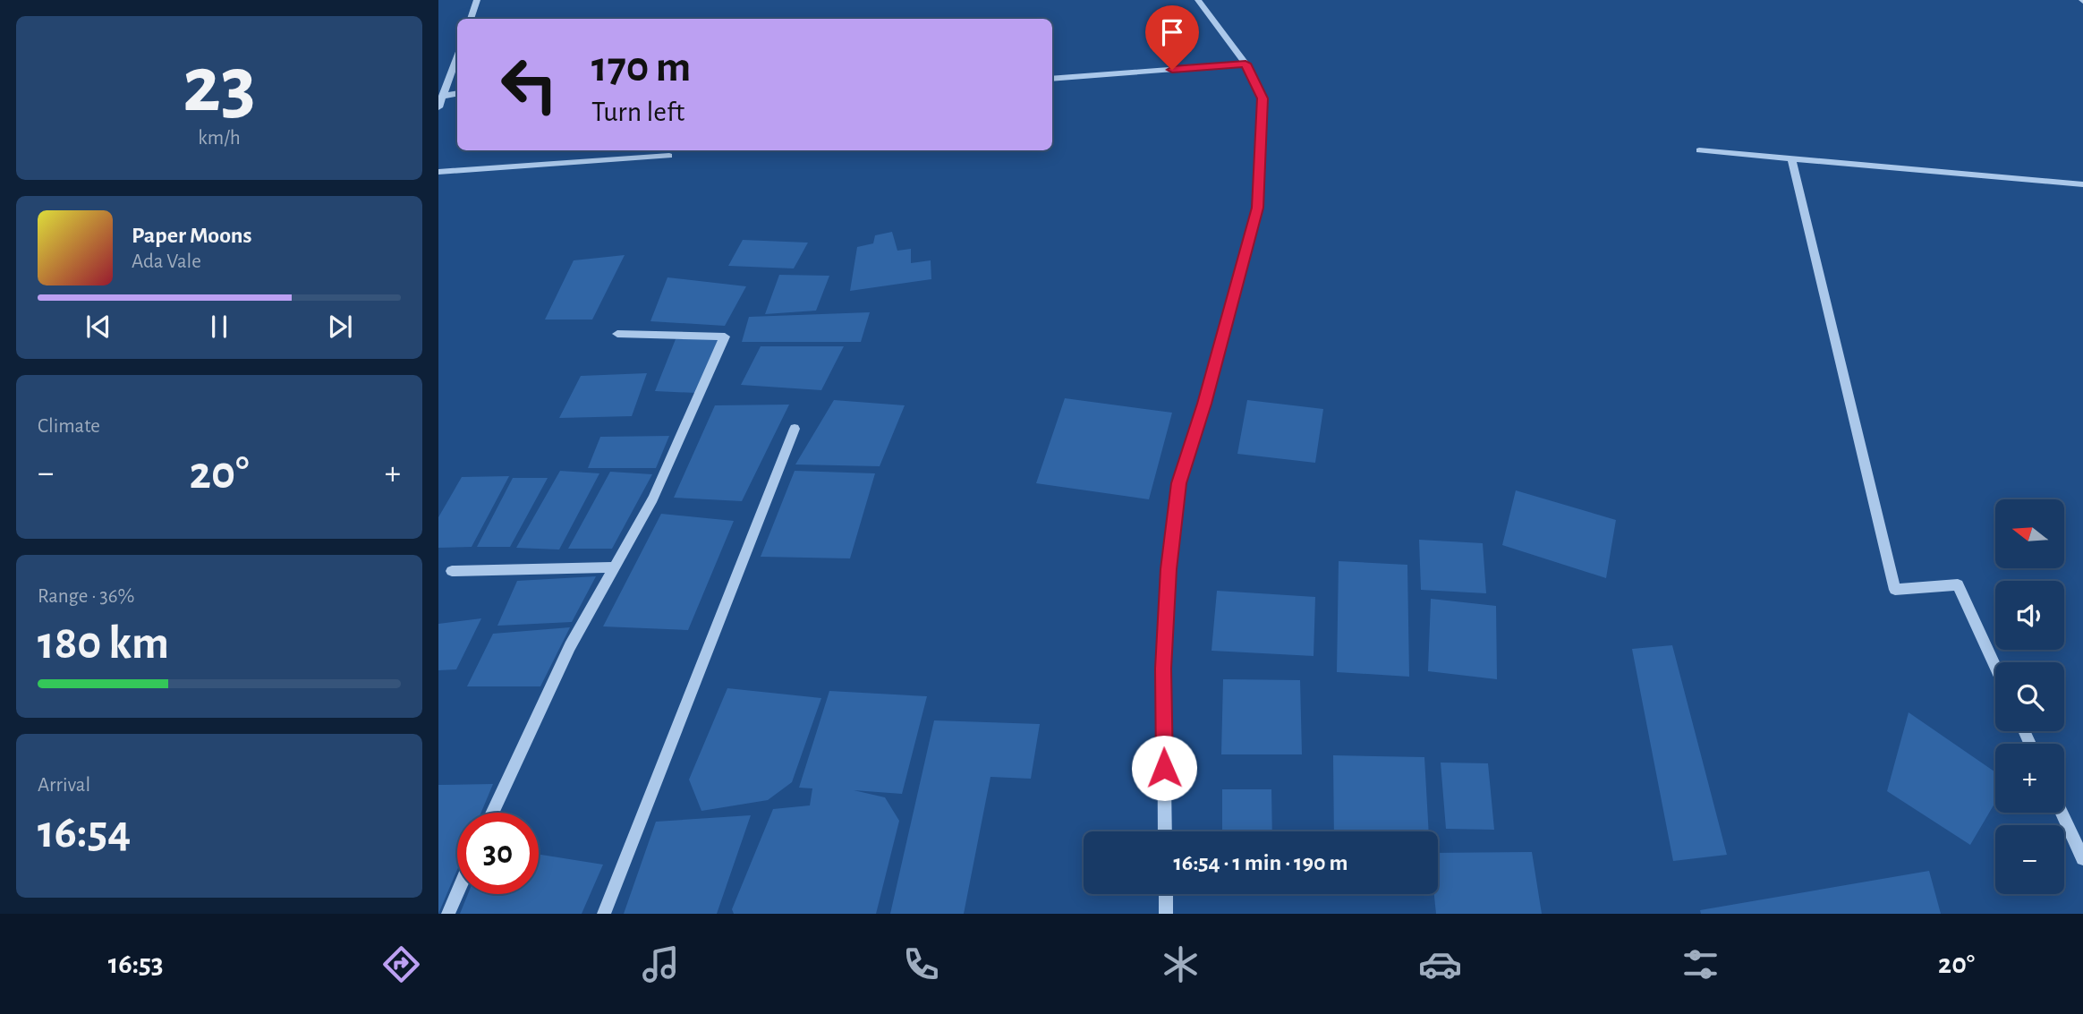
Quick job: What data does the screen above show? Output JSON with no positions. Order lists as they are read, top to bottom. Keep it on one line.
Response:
{"north":"left","page":{"tile":[["23","km/h"],"Climate",["Range · 36%","180 km"],["Arrival","16:54"]],"turn":["170 m","Turn left"],"song":["Paper Moons","Ada Vale"],"heat":["−","20°","+"],"map_buttons":["+","−"],"limit":"30","trip":"16:54 · 1 min · 190 m","tabs":["16:53","20°"]}}
